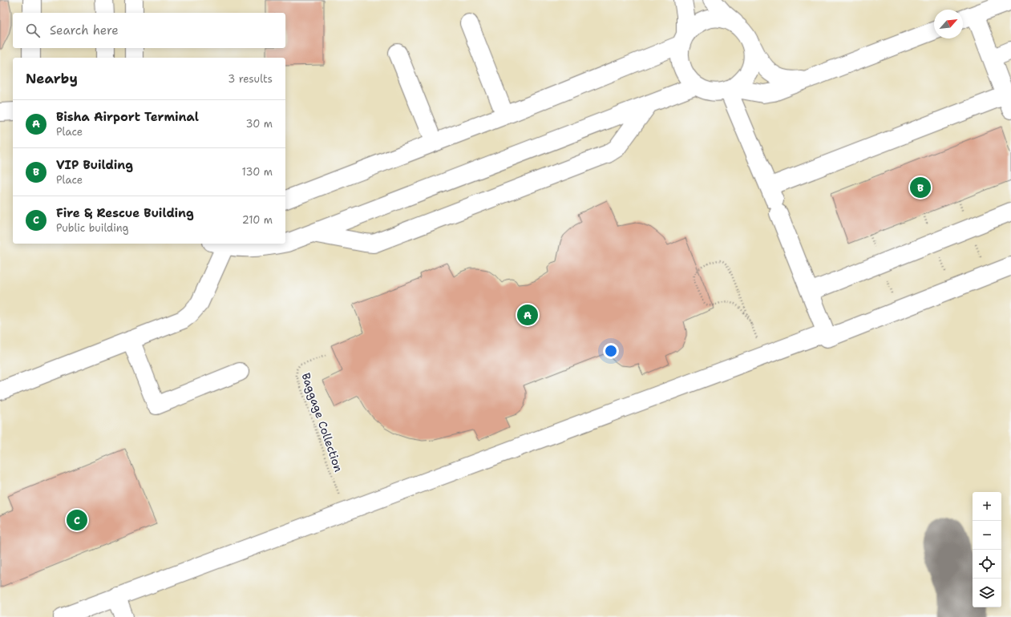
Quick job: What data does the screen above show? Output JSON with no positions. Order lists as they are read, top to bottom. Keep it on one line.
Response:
{"streets":{"path":["Baggage Collection"]},"north":"top right","page":{"search":"Search here","heading":["Nearby","3 results"],"list":[{"mark":"A","name":"Bisha Airport Terminal","note":"Place","value":"30 m"},{"mark":"B","name":"VIP Building","note":"Place","value":"130 m"},{"mark":"C","name":"Fire & Rescue Building","note":"Public building","value":"210 m"}],"pins":["B","A","C"],"map_buttons":["+","−"]}}
